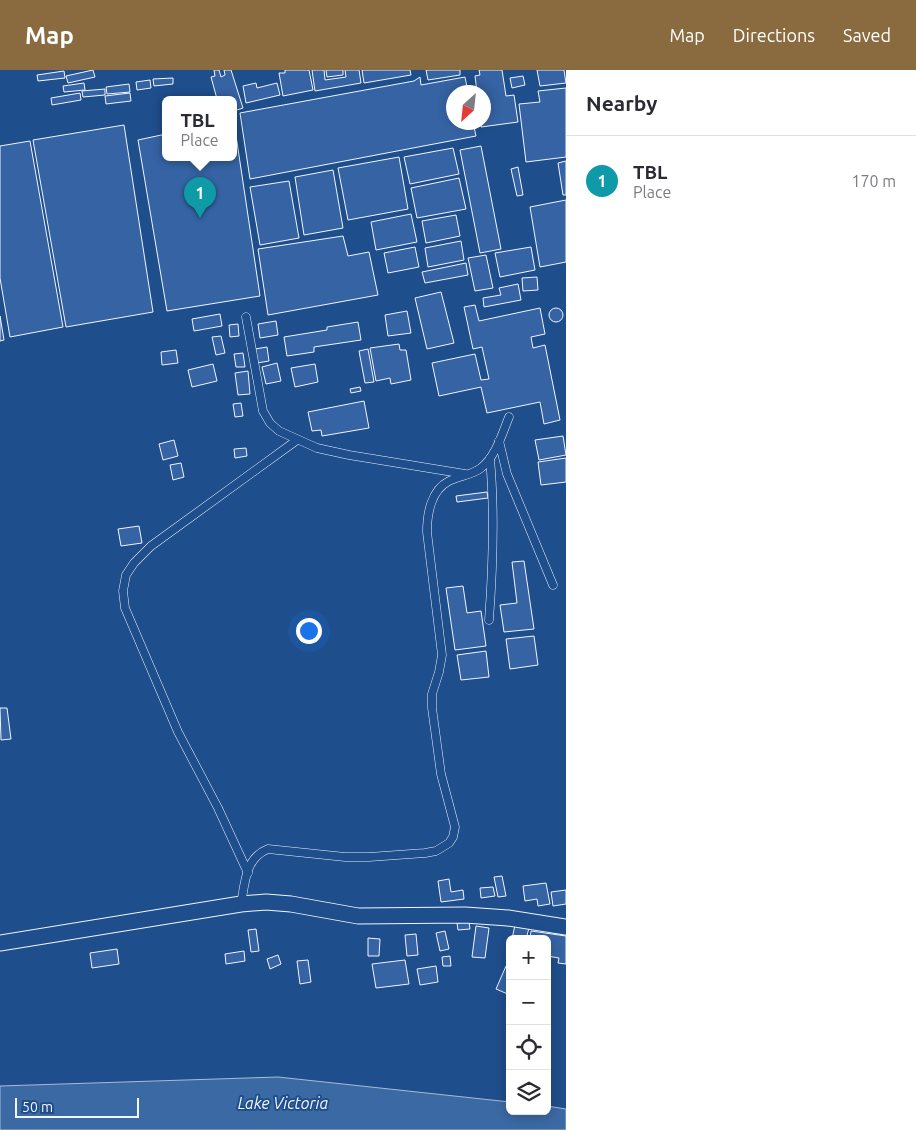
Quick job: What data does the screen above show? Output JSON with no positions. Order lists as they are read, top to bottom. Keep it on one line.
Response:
{"water":["Lake Victoria"],"scale_bar":"50 m","north":"bottom left","page":{"header":"Map","nav":["Map","Directions","Saved"],"heading":"Nearby","popup":["TBL","Place"],"list":[{"mark":"1","name":"TBL","note":"Place","value":"170 m"}],"pins":"1","map_buttons":["+","−"],"scale":"50 m"}}
